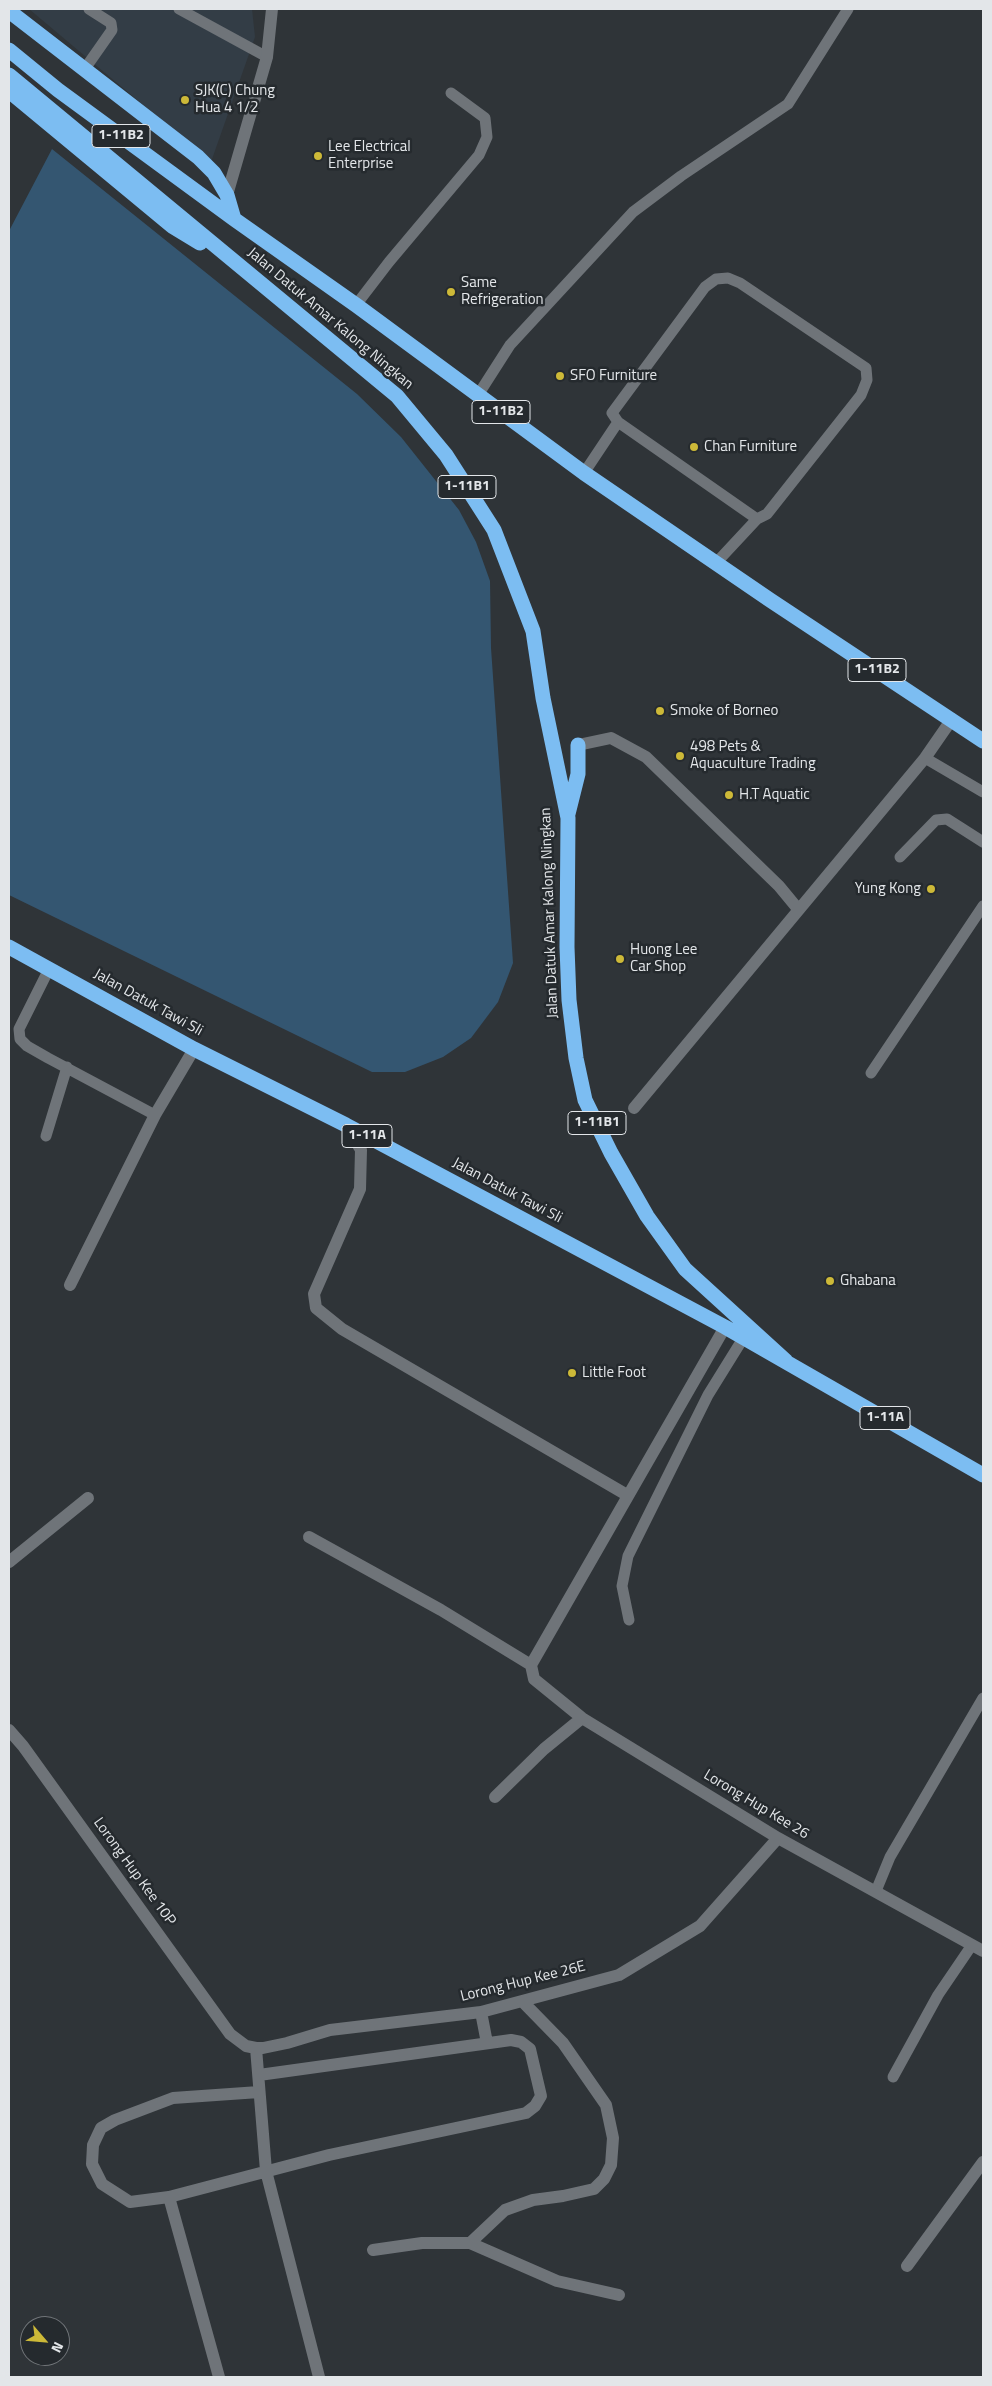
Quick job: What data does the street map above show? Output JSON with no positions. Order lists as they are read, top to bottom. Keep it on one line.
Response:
{"streets":{"highway":["1-11B2","Jalan Datuk Amar Kalong Ningkan","1-11B1","Jalan Datuk Tawi Sli","1-11A"],"street":["Lorong Hup Kee 26","Lorong Hup Kee 10P","Lorong Hup Kee 26E"]},"crossings":[["Jalan Datuk Amar Kalong Ningkan","Jalan Datuk Tawi Sli"],["Lorong Hup Kee 26","Lorong Hup Kee 26E"],["Lorong Hup Kee 10P","Lorong Hup Kee 26E"]],"places":["SJK(C) Chung Hua 4 1/2","Lee Electrical Enterprise","Same Refrigeration","SFO Furniture","Chan Furniture","Smoke of Borneo","498 Pets & Aquaculture Trading","H.T Aquatic","Yung Kong","Huong Lee Car Shop","Ghabana","Little Foot"],"north":"bottom right"}
